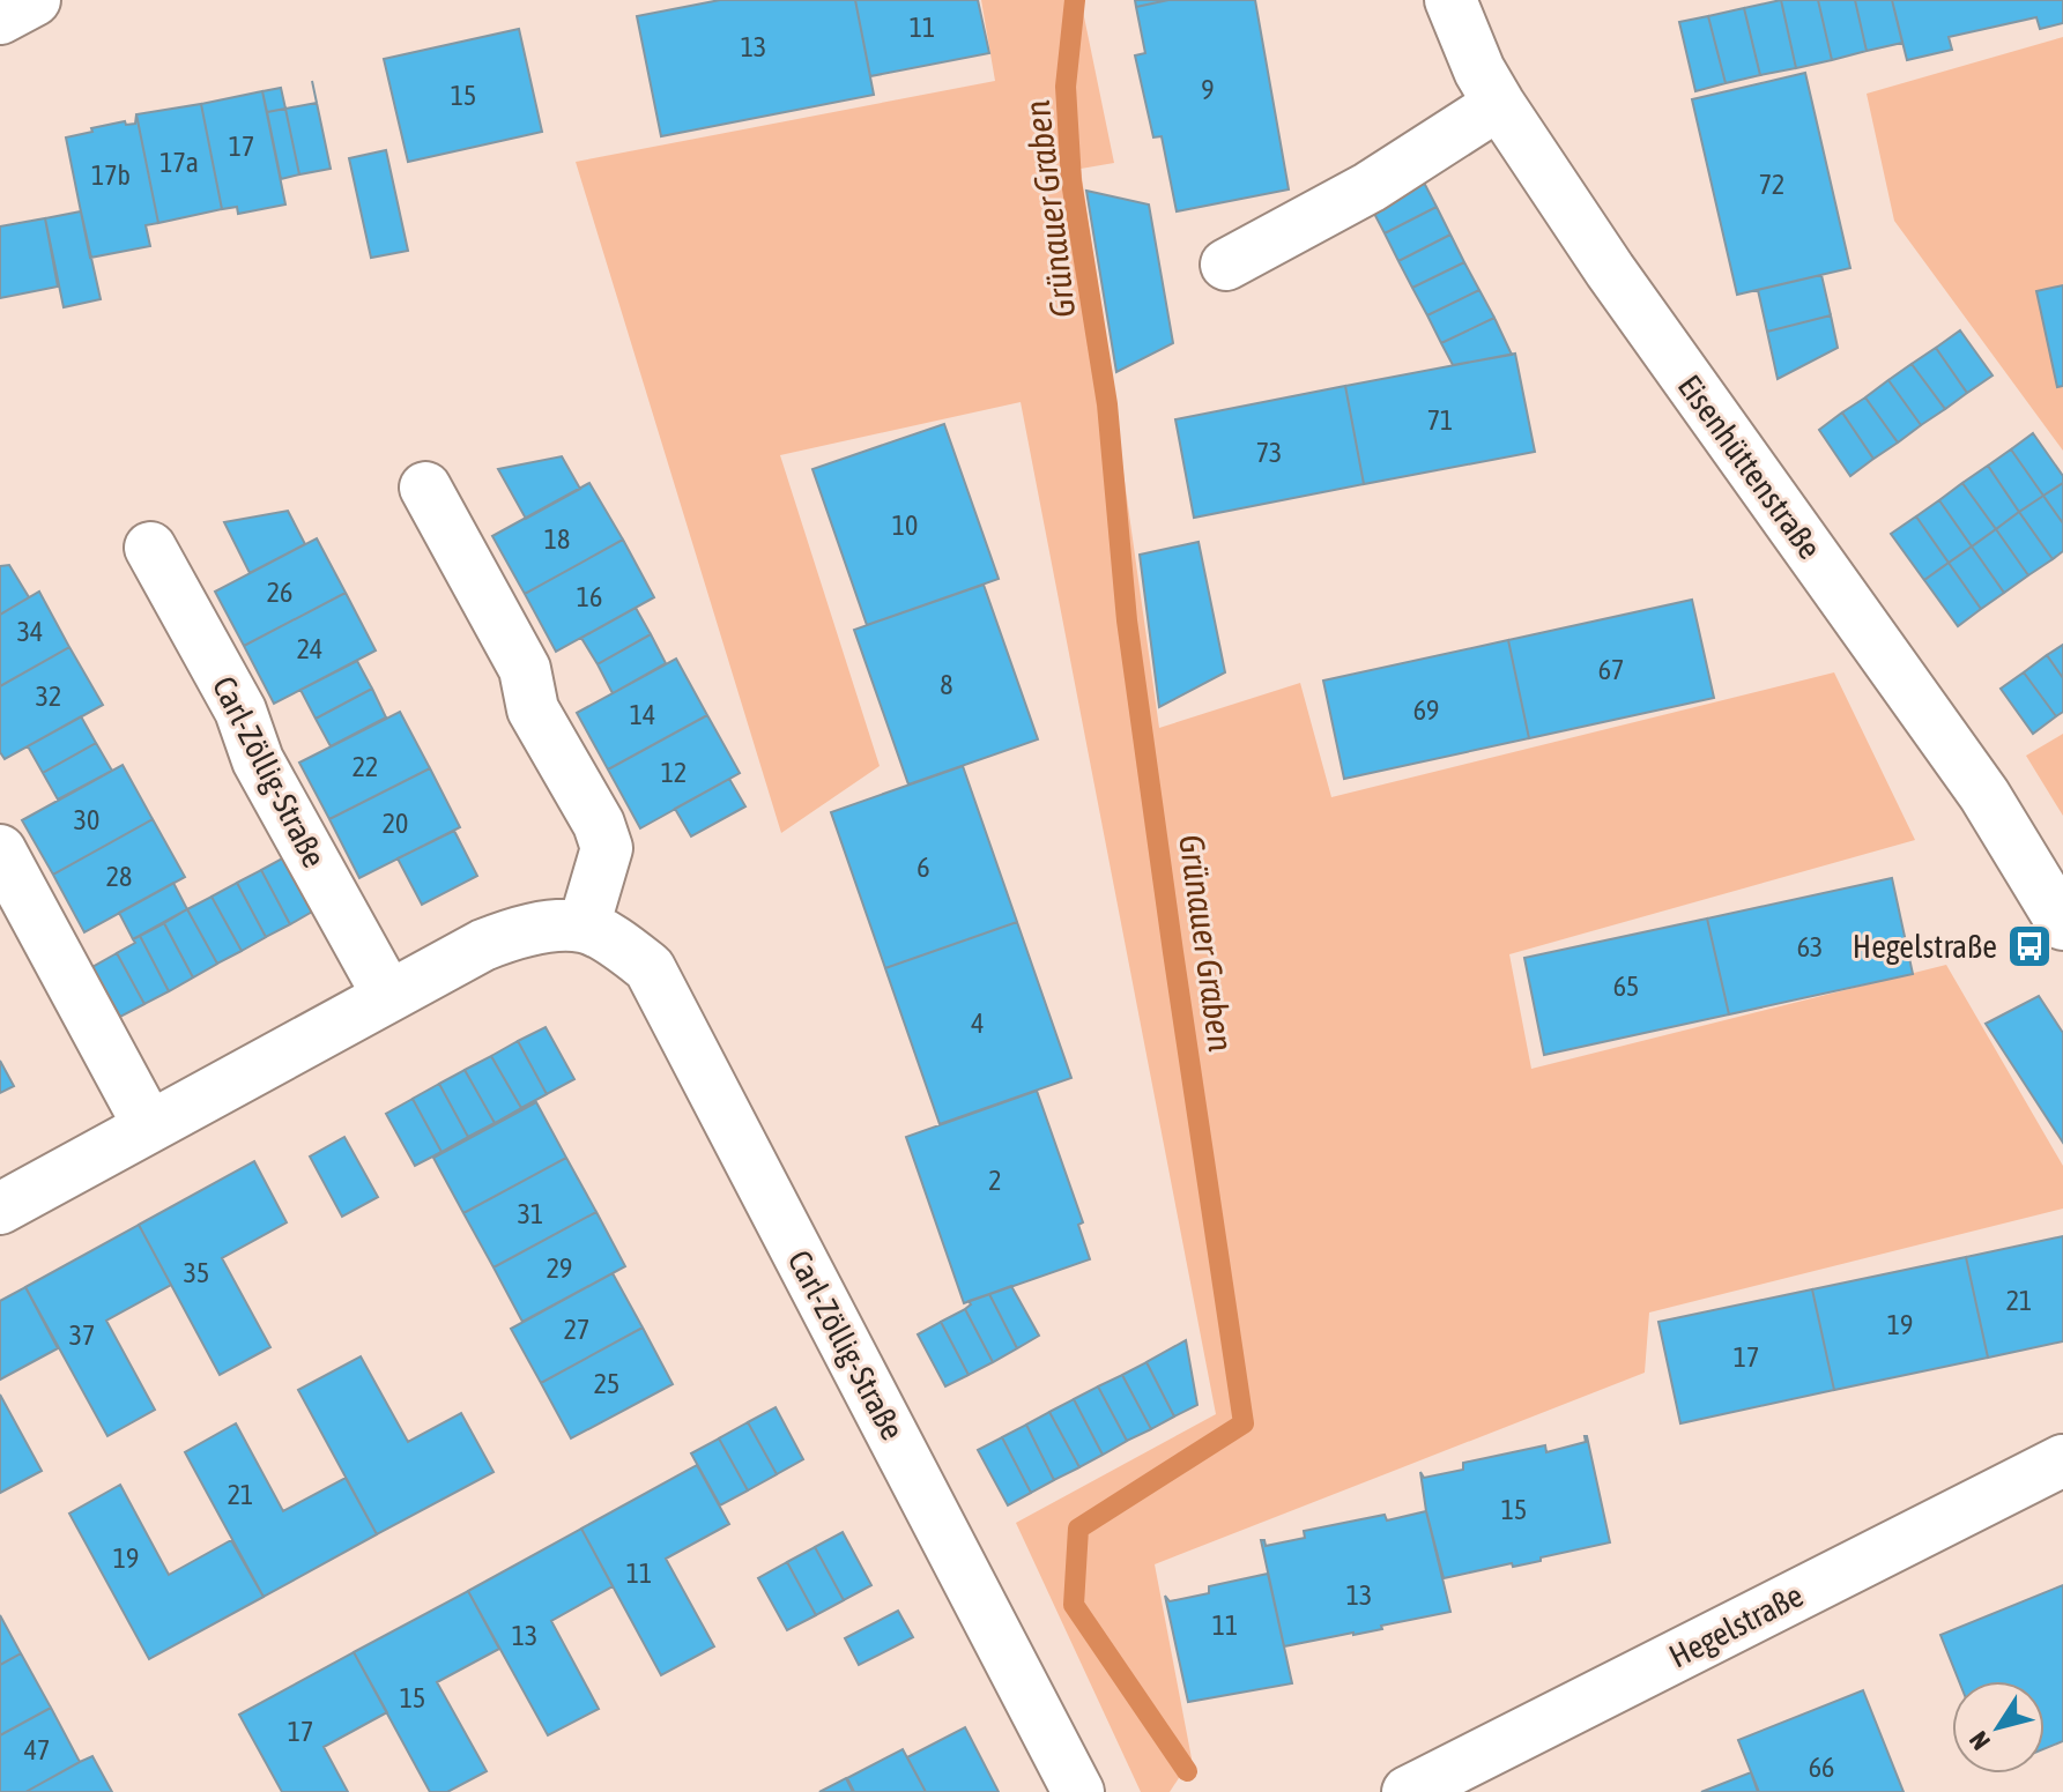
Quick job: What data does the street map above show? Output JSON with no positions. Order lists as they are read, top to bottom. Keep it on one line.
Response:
{"streets":{"street":["Eisenhüttenstraße","Carl-Zöllig-Straße","Hegelstraße"]},"water":["Grünauer Graben"],"places":{"bus stop":["Hegelstraße"]},"house_numbers":["11","13","9","15","17","17a","17b","72","71","73","10","18","26","16","34","24","67","8","32","69","14","22","12","30","20","6","28","63","65","4","2","31","29","35","21","19","27","37","17","25","21","15","19","11","13","11","13","15","17","47","66"],"north":"bottom left"}
